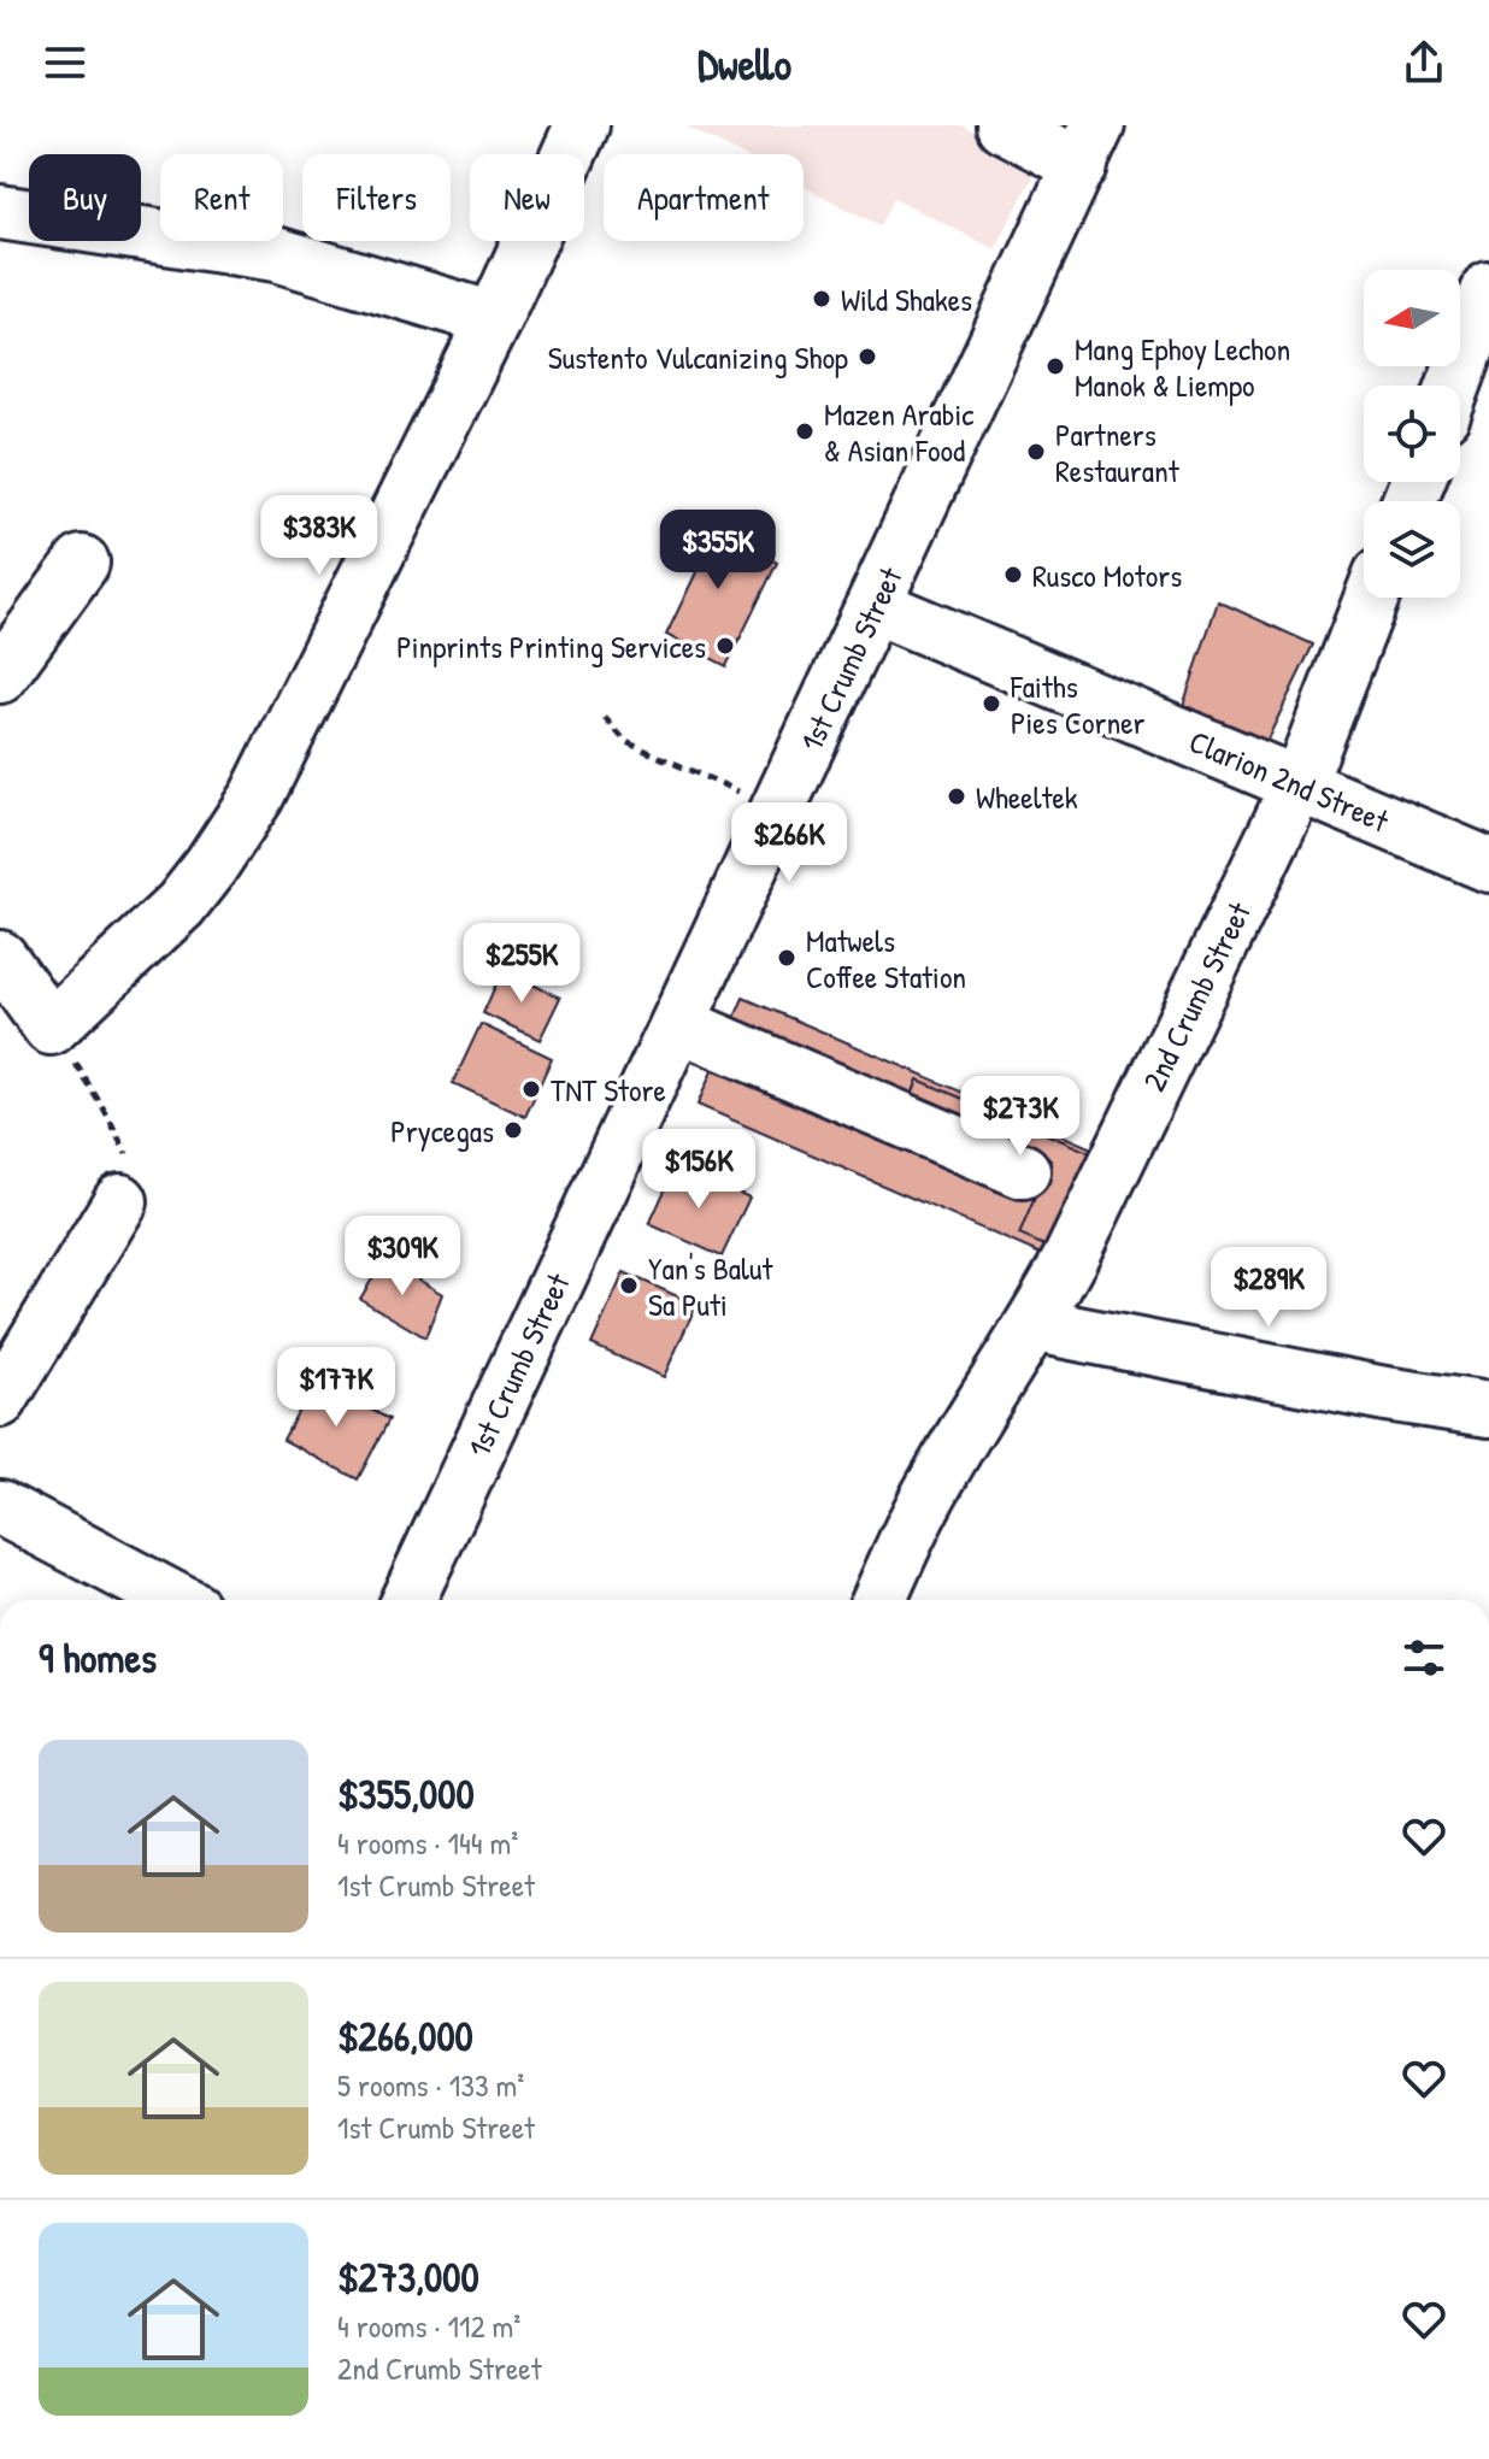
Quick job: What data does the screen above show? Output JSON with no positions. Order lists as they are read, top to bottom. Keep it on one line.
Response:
{"streets":{"street":["1st Crumb Street","Clarion 2nd Street","2nd Crumb Street"]},"crossings":[["1st Crumb Street","Clarion 2nd Street"],["Clarion 2nd Street","2nd Crumb Street"]],"places":["Wild Shakes","Sustento Vulcanizing Shop","Mang Ephoy Lechon Manok & Liempo","Mazen Arabic & Asian Food","Partners Restaurant","Rusco Motors","Pinprints Printing Services","Faiths Pies Corner","Wheeltek","Matwels Coffee Station","TNT Store","Prycegas","Yan's Balut Sa Puti"],"north":"left","page":{"header":"Dwello","chip":["Buy","Rent","Filters","New","Apartment"],"price":["$383K","$355K","$266K","$255K","$273K","$156K","$309K","$289K","$177K"],"heading":"9 homes","list":[{"name":"$355,000","note":"4 rooms · 144 m² · 1st Crumb Street"},{"name":"$266,000","note":"5 rooms · 133 m² · 1st Crumb Street"},{"name":"$273,000","note":"4 rooms · 112 m² · 2nd Crumb Street"}]}}
